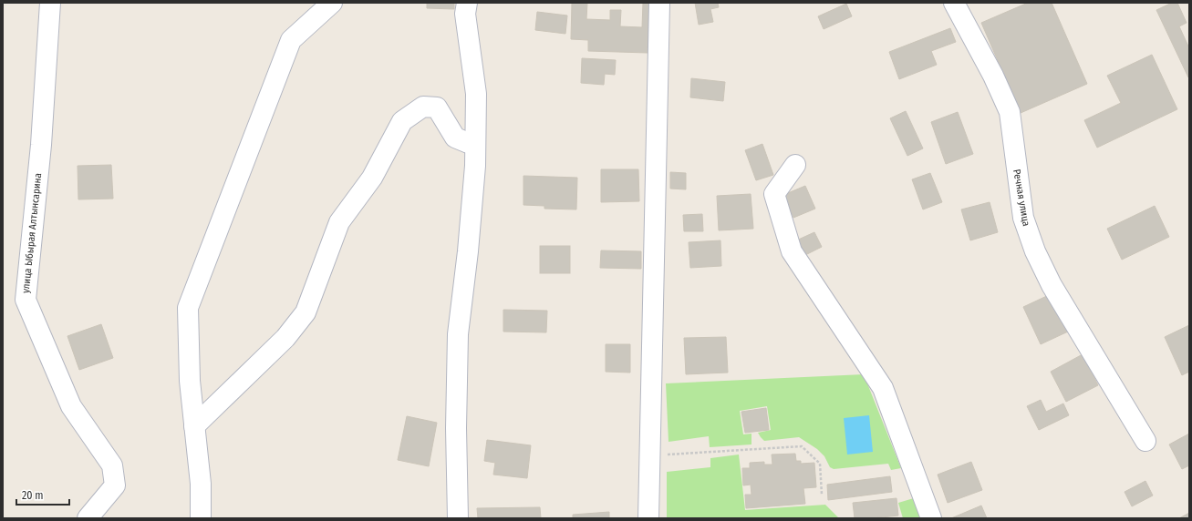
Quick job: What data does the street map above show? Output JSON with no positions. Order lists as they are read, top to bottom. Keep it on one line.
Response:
{"streets":{"street":["Речная улица","улица Ыбырая Алтынсарина"]},"scale_bar":"20 m"}
